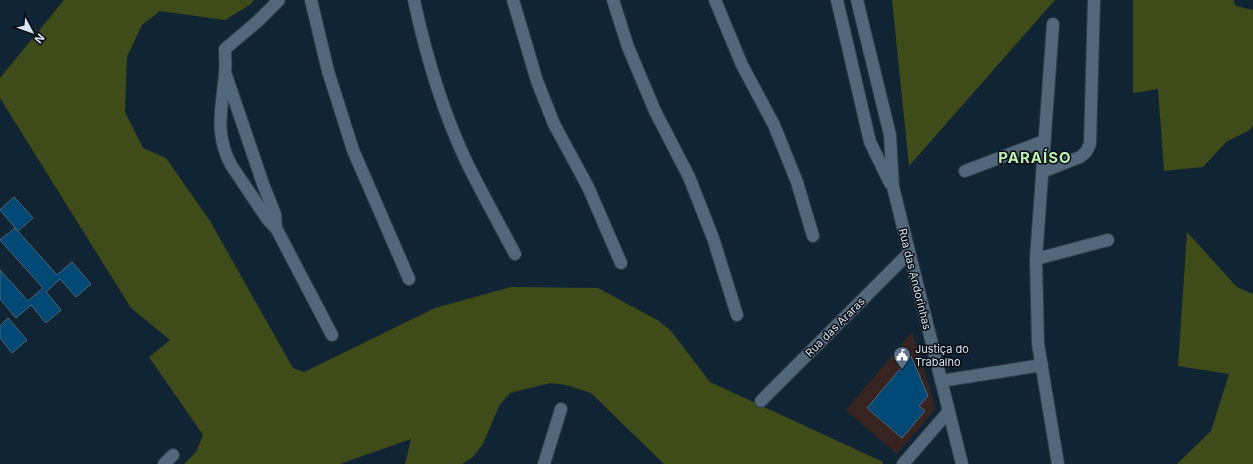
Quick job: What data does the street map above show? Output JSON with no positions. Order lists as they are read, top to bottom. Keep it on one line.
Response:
{"streets":{"street":["Rua das Andorinhas","Rua das Araras"]},"crossings":[["Rua das Andorinhas","Rua das Araras"]],"districts":["PARAÍSO"],"places":{"public building":["Justiça do Trabalho"]},"north":"bottom right"}
